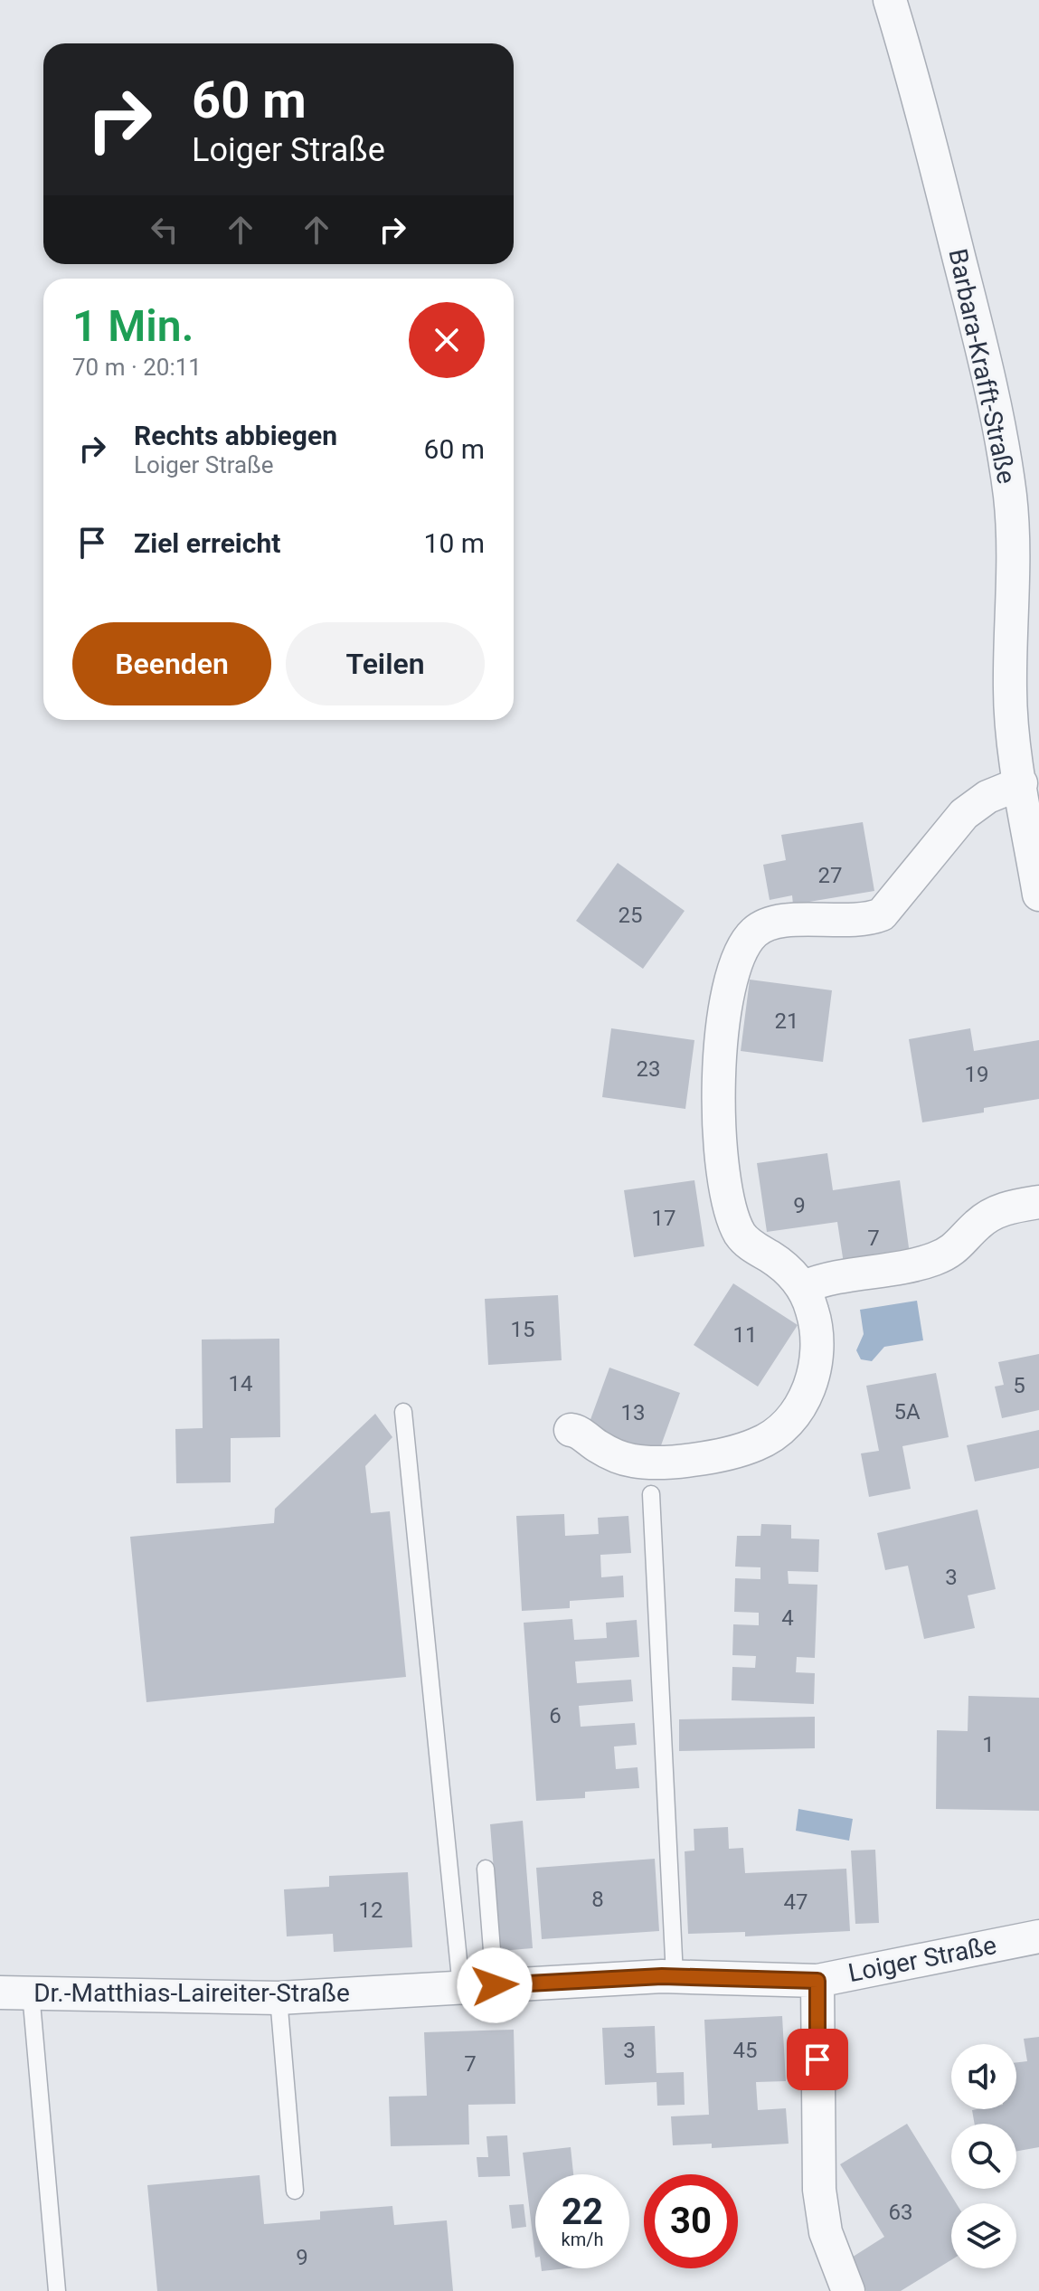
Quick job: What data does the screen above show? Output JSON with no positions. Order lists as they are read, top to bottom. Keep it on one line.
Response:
{"streets":{"street":["Barbara-Krafft-Straße","Loiger Straße","Dr.-Matthias-Laireiter-Straße"]},"crossings":[["Loiger Straße","Dr.-Matthias-Laireiter-Straße"]],"house_numbers":["27","25","21","23","19","9","17","7","15","11","14","5","5A","13","3","4","6","1","8","47","12","3","45","7","63","9"],"page":{"turn":["60 m","Loiger Straße"],"heading":["1 Min.","70 m · 20:11"],"list":[{"name":"Rechts abbiegen","note":"Loiger Straße","value":"60 m"},{"name":"Ziel erreicht","value":"10 m"}],"buttons":["Beenden","Teilen"],"speed":"22 km/h","limit":"30"}}
